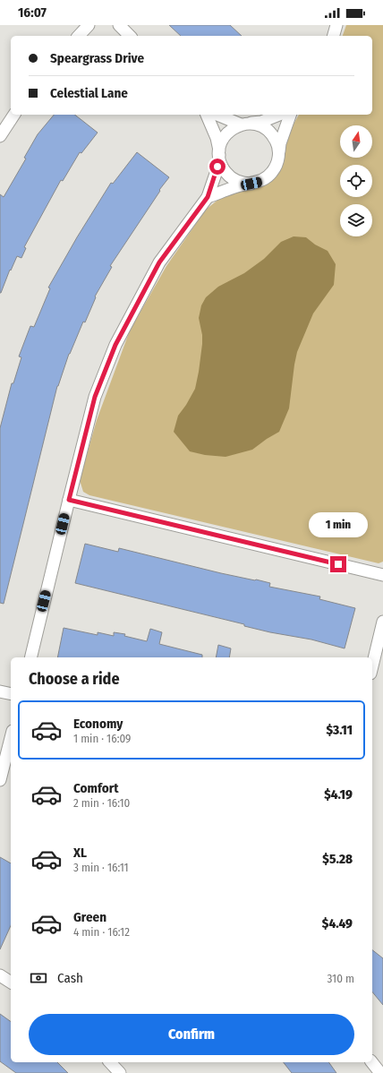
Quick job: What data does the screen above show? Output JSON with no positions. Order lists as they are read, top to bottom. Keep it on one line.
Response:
{"north":"top","page":{"status":"16:07","banner":["Speargrass Drive","Celestial Lane"],"bubble":"1 min","heading":"Choose a ride","list":[{"name":"Economy","note":"1 min · 16:09","value":"$3.11"},{"name":"Comfort","note":"2 min · 16:10","value":"$4.19"},{"name":"XL","note":"3 min · 16:11","value":"$5.28"},{"name":"Green","note":"4 min · 16:12","value":"$4.49"}],"pay":["Cash","310 m"],"buttons":"Confirm"}}
